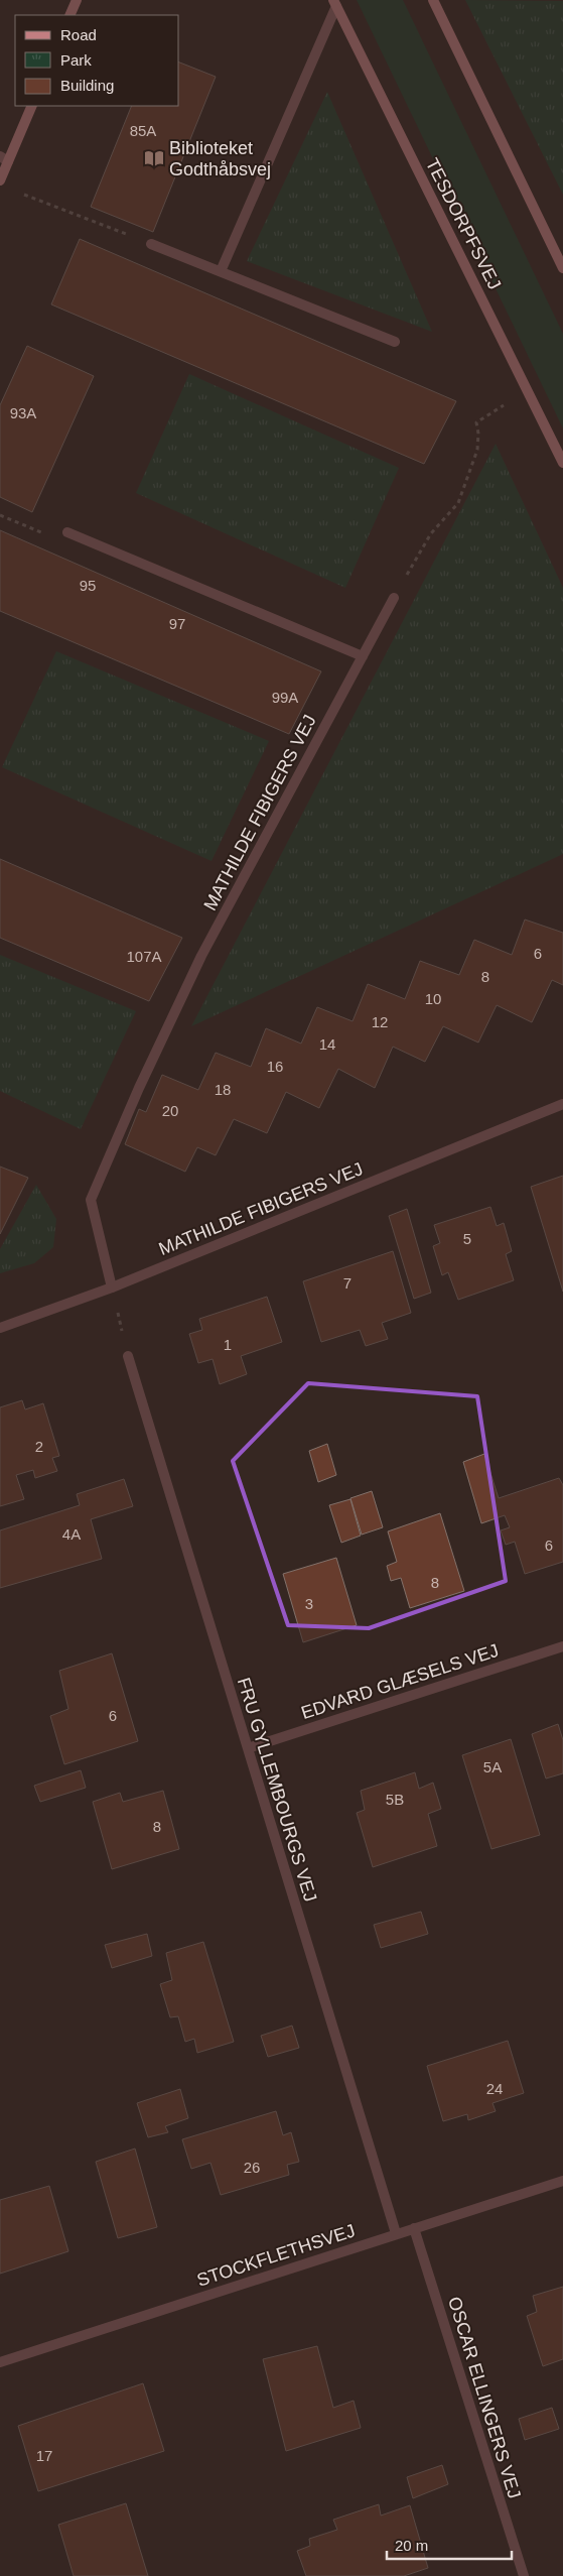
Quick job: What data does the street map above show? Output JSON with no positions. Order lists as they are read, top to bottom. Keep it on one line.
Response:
{"streets":{"street":["TESDORPFSVEJ","MATHILDE FIBIGERS VEJ","EDVARD GLÆSELS VEJ","FRU GYLLEMBOURGS VEJ","STOCKFLETHSVEJ","OSCAR ELLINGERS VEJ"]},"crossings":[["EDVARD GLÆSELS VEJ","FRU GYLLEMBOURGS VEJ"],["FRU GYLLEMBOURGS VEJ","STOCKFLETHSVEJ"],["STOCKFLETHSVEJ","OSCAR ELLINGERS VEJ"]],"places":{"library":["Biblioteket Godthåbsvej"]},"house_numbers":["85A","93A","95","97","99A","6","107A","8","10","12","14","16","18","20","5","7","1","2","4A","6","8","3","6","5A","5B","8","24","26","17"],"legend":["Road","Park","Building"],"scale_bar":"20 m"}
